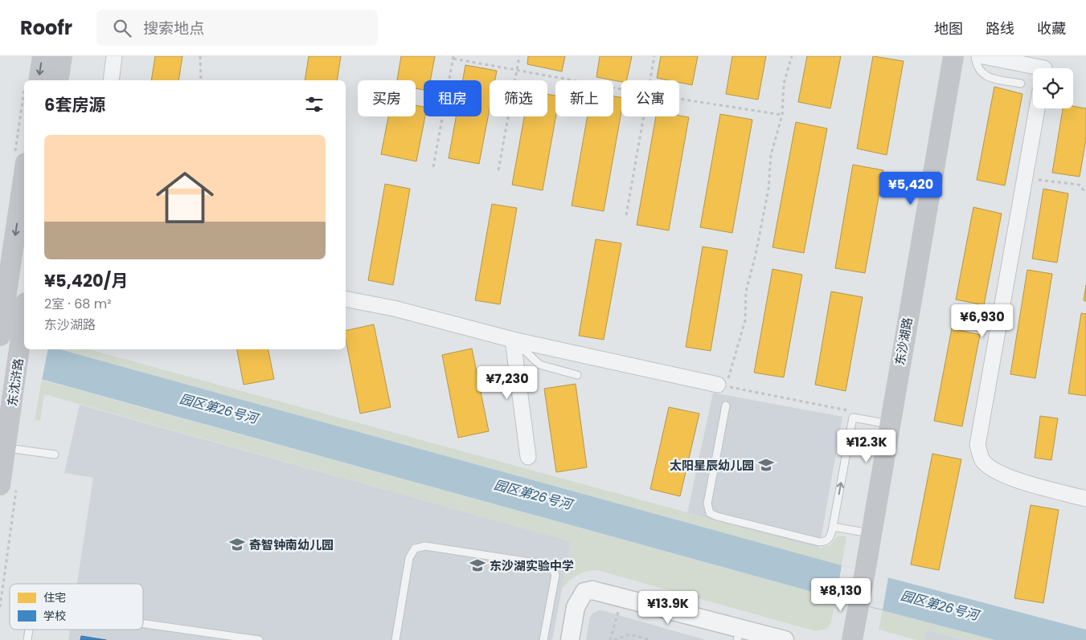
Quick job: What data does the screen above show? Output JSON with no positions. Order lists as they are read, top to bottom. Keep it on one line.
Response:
{"streets":{"main road":["东沙湖路","东沈浒路"]},"water":["园区第26号河"],"places":{"school or university":["太阳星辰幼儿园","奇智钟南幼儿园","东沙湖实验中学"]},"legend":["住宅","学校"],"page":{"header":"Roofr","search":"搜索地点","nav":["地图","路线","收藏"],"chip":["买房","租房","筛选","新上","公寓"],"heading":"6套房源","list":[{"name":"¥5,420/月","note":"2室 · 68 m² · 东沙湖路"}],"price":["¥5,420","¥6,930","¥7,230","¥12.3K","¥8,130","¥13.9K"]}}
